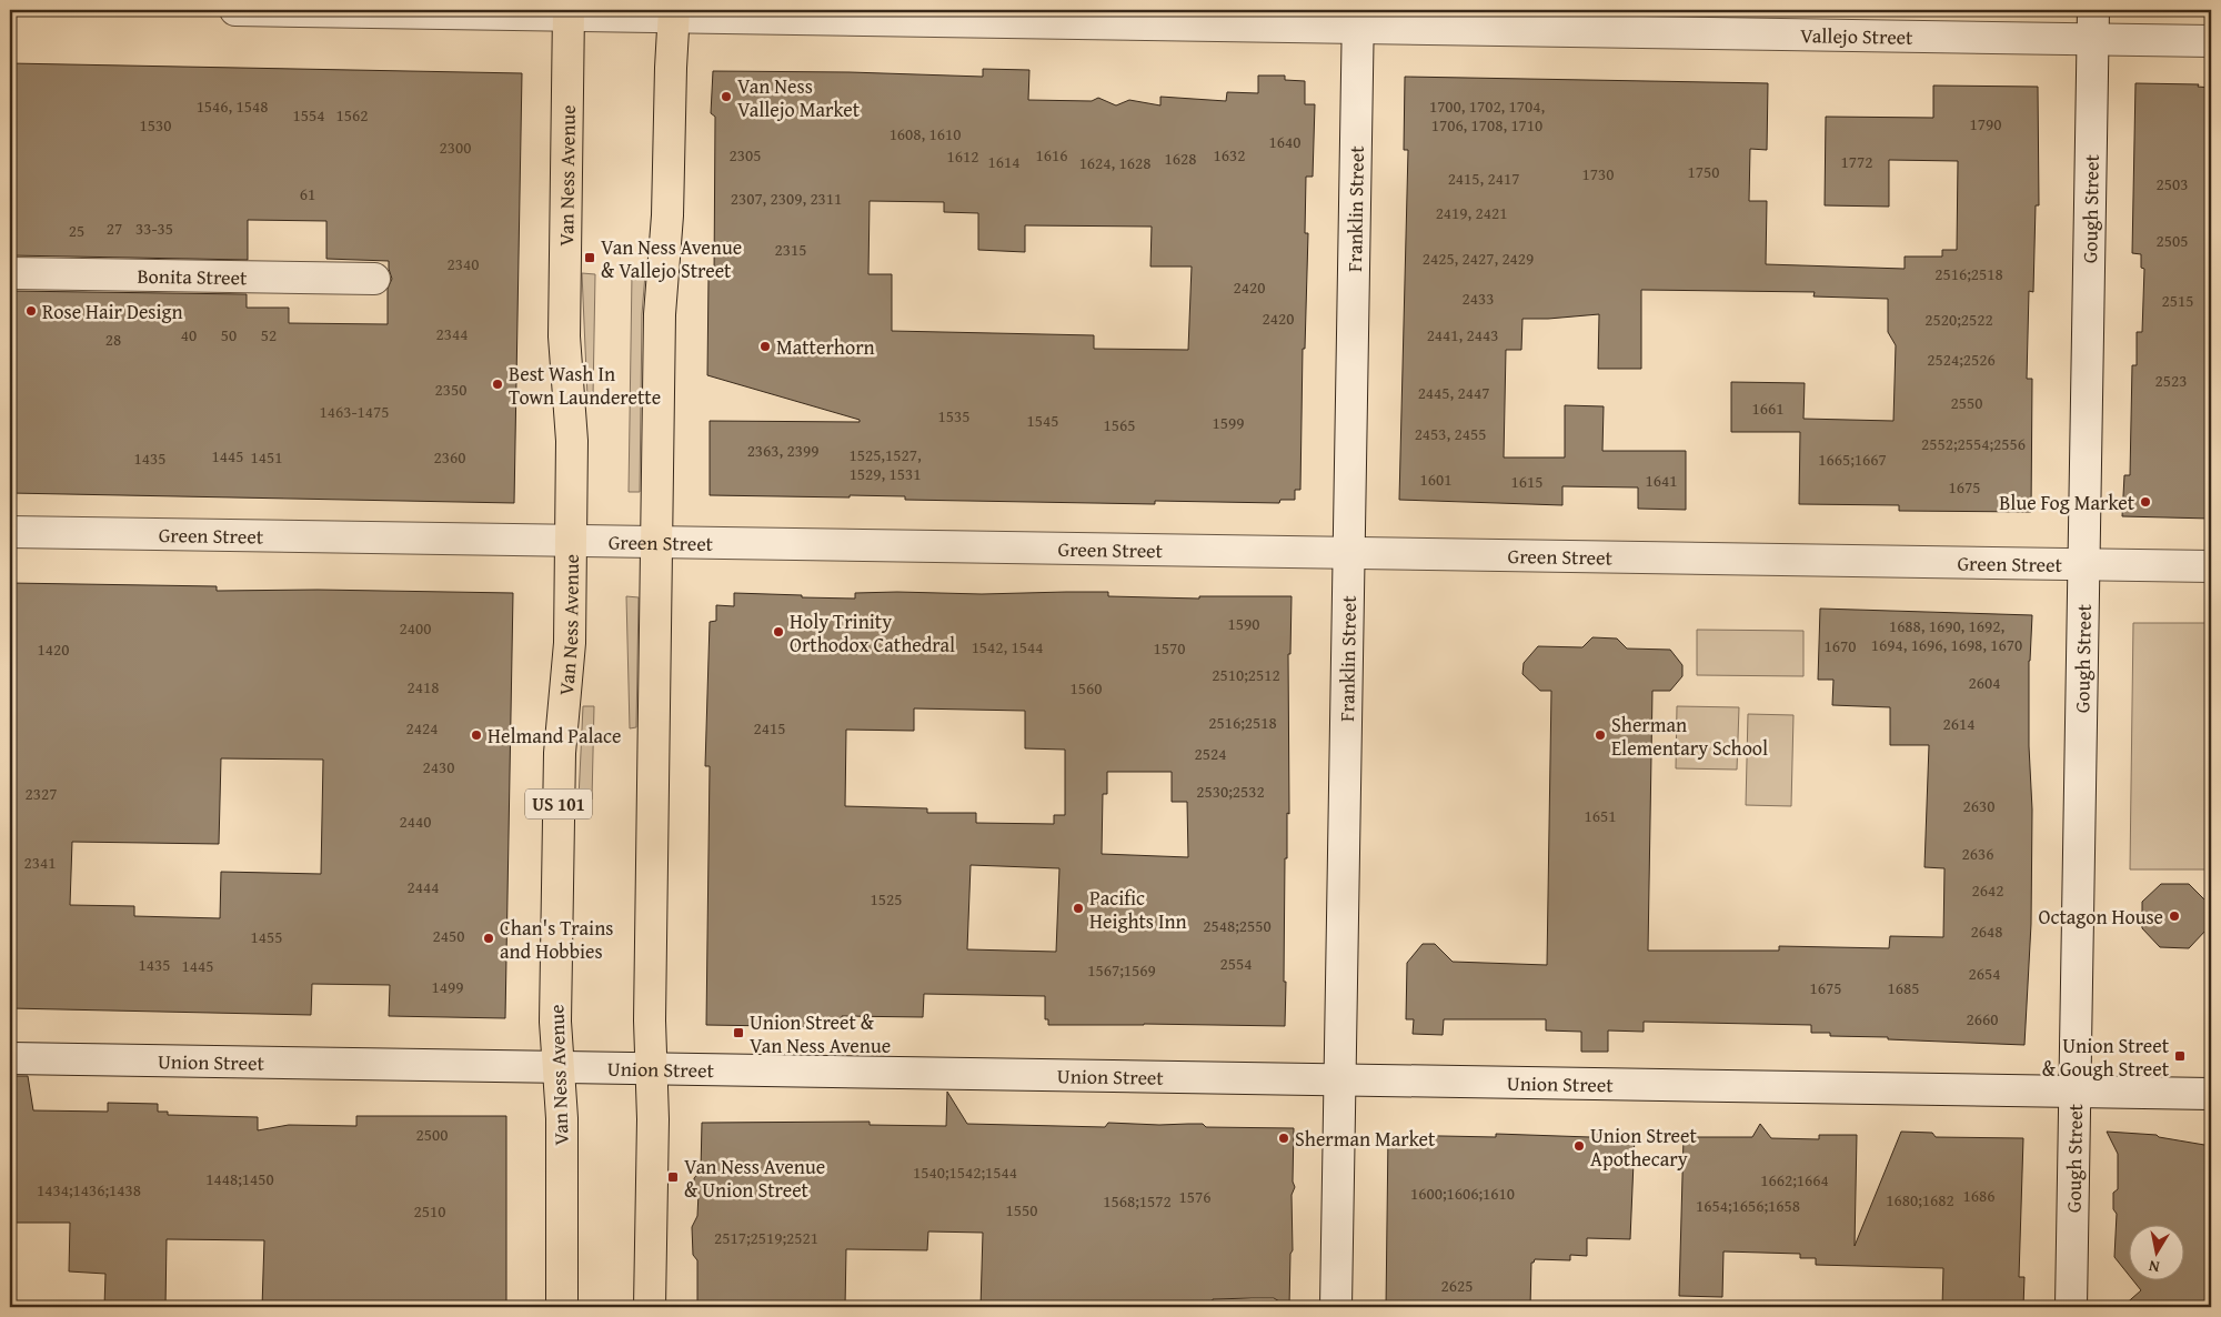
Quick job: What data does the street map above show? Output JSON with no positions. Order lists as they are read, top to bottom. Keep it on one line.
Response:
{"streets":{"highway":["Van Ness Avenue","US 101"],"street":["Vallejo Street","Franklin Street","Gough Street","Bonita Street","Green Street","Union Street"]},"crossings":[["Vallejo Street","Van Ness Avenue"],["Vallejo Street","Franklin Street"],["Vallejo Street","Gough Street"],["Van Ness Avenue","Green Street"],["Van Ness Avenue","Union Street"],["Franklin Street","Green Street"],["Franklin Street","Union Street"],["Gough Street","Green Street"],["Gough Street","Union Street"]],"places":{"other":["Van Ness Vallejo Market","Rose Hair Design","Matterhorn","Best Wash In Town Launderette","Blue Fog Market","Holy Trinity Orthodox Cathedral","Helmand Palace","Sherman Elementary School","Pacific Heights Inn","Octagon House","Chan's Trains and Hobbies","Sherman Market","Union Street Apothecary"],"transit":["Van Ness Avenue & Vallejo Street","Union Street & Van Ness Avenue","Union Street & Gough Street","Van Ness Avenue & Union Street"]},"house_numbers":["1546, 1548","1700, 1702, 1704, 1706, 1708, 1710","1554","1562","1790","1530","1608, 1610","1640","2300","2305","1616","1632","1612","1628","1614","1772","1624, 1628","1750","1730","2415, 2417","2503","61","2307, 2309, 2311","2419, 2421","27","33-35","25","2505","2315","2425, 2427, 2429","2340","2516;2518","2420","2433","2515","2420","2520;2522","2344","40","50","52","2441, 2443","28","2524;2526","2523","2350","2445, 2447","2550","1661","1463-1475","1535","1545","1599","1565","2453, 2455","2552;2554;2556","2363, 2399","1525,1527, 1529, 1531","1445","1451","2360","1435","1665;1667","1601","1641","1615","1675","1590","1688, 1690, 1692, 1694, 1696, 1698, 1670","2400","1670","1542, 1544","1570","1420","2510;2512","2604","2418","1560","2516;2518","2614","2424","2415","2524","2430","2530;2532","2327","2630","1651","2440","2636","2341","2444","2642","1525","2548;2550","2648","2450","1455","2554","1435","1445","1567;1569","2654","1499","1675","1685","2660","2500","1540;1542;1544","1448;1450","1662;1664","1434;1436;1438","1600;1606;1610","1686","1576","1680;1682","1568;1572","1654;1656;1658","1550","2510","2517;2519;2521","2625"],"north":"bottom"}
